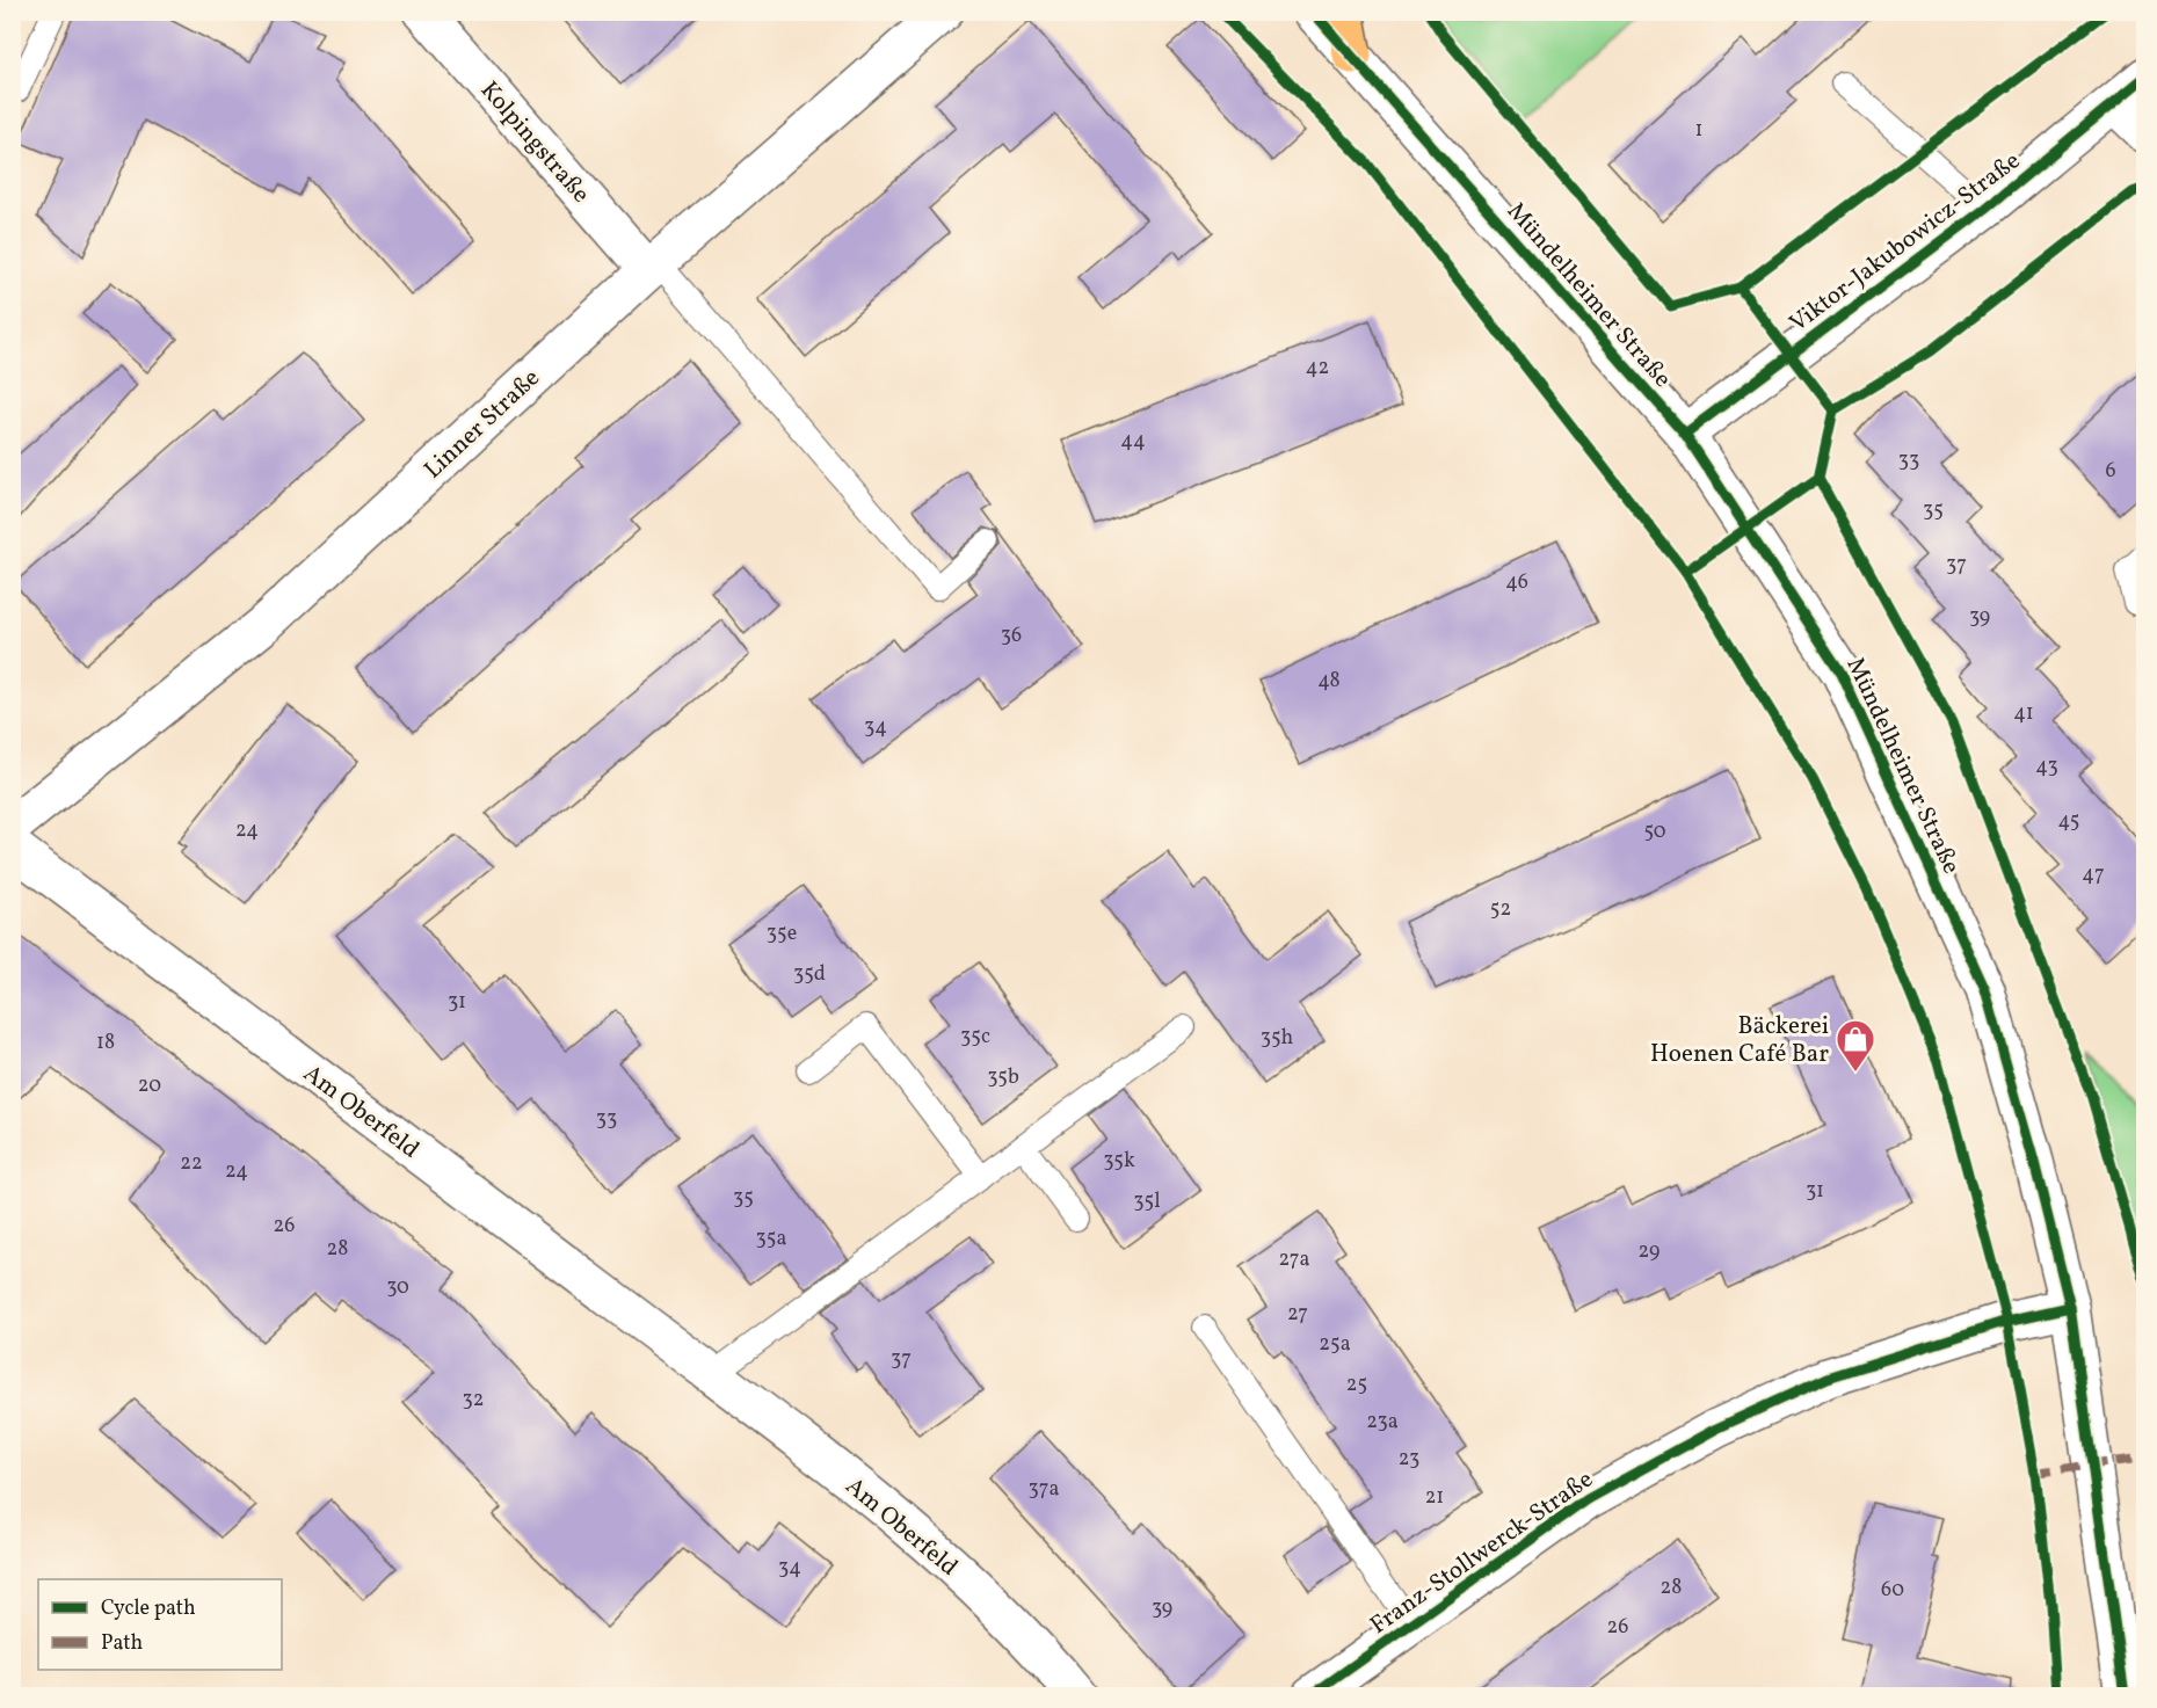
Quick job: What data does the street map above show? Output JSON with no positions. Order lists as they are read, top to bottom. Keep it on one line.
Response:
{"streets":{"street":["Kolpingstraße","Viktor-Jakubowicz-Straße","Mündelheimer Straße","Linner Straße","Am Oberfeld","Franz-Stollwerck-Straße"]},"crossings":[["Kolpingstraße","Linner Straße"],["Viktor-Jakubowicz-Straße","Mündelheimer Straße"],["Mündelheimer Straße","Franz-Stollwerck-Straße"]],"places":{"shop":["Bäckerei Hoenen Café Bar"]},"house_numbers":["1","42","44","33","6","35","37","46","39","36","48","41","34","43","45","24","50","47","52","35e","35d","31","35c","35h","18","35b","20","33","35k","22","24","31","35","35l","26","35a","28","29","27a","30","27","25a","37","25","32","23a","23","37a","21","34","28","60","39","26"],"legend":["Cycle path","Path"]}
